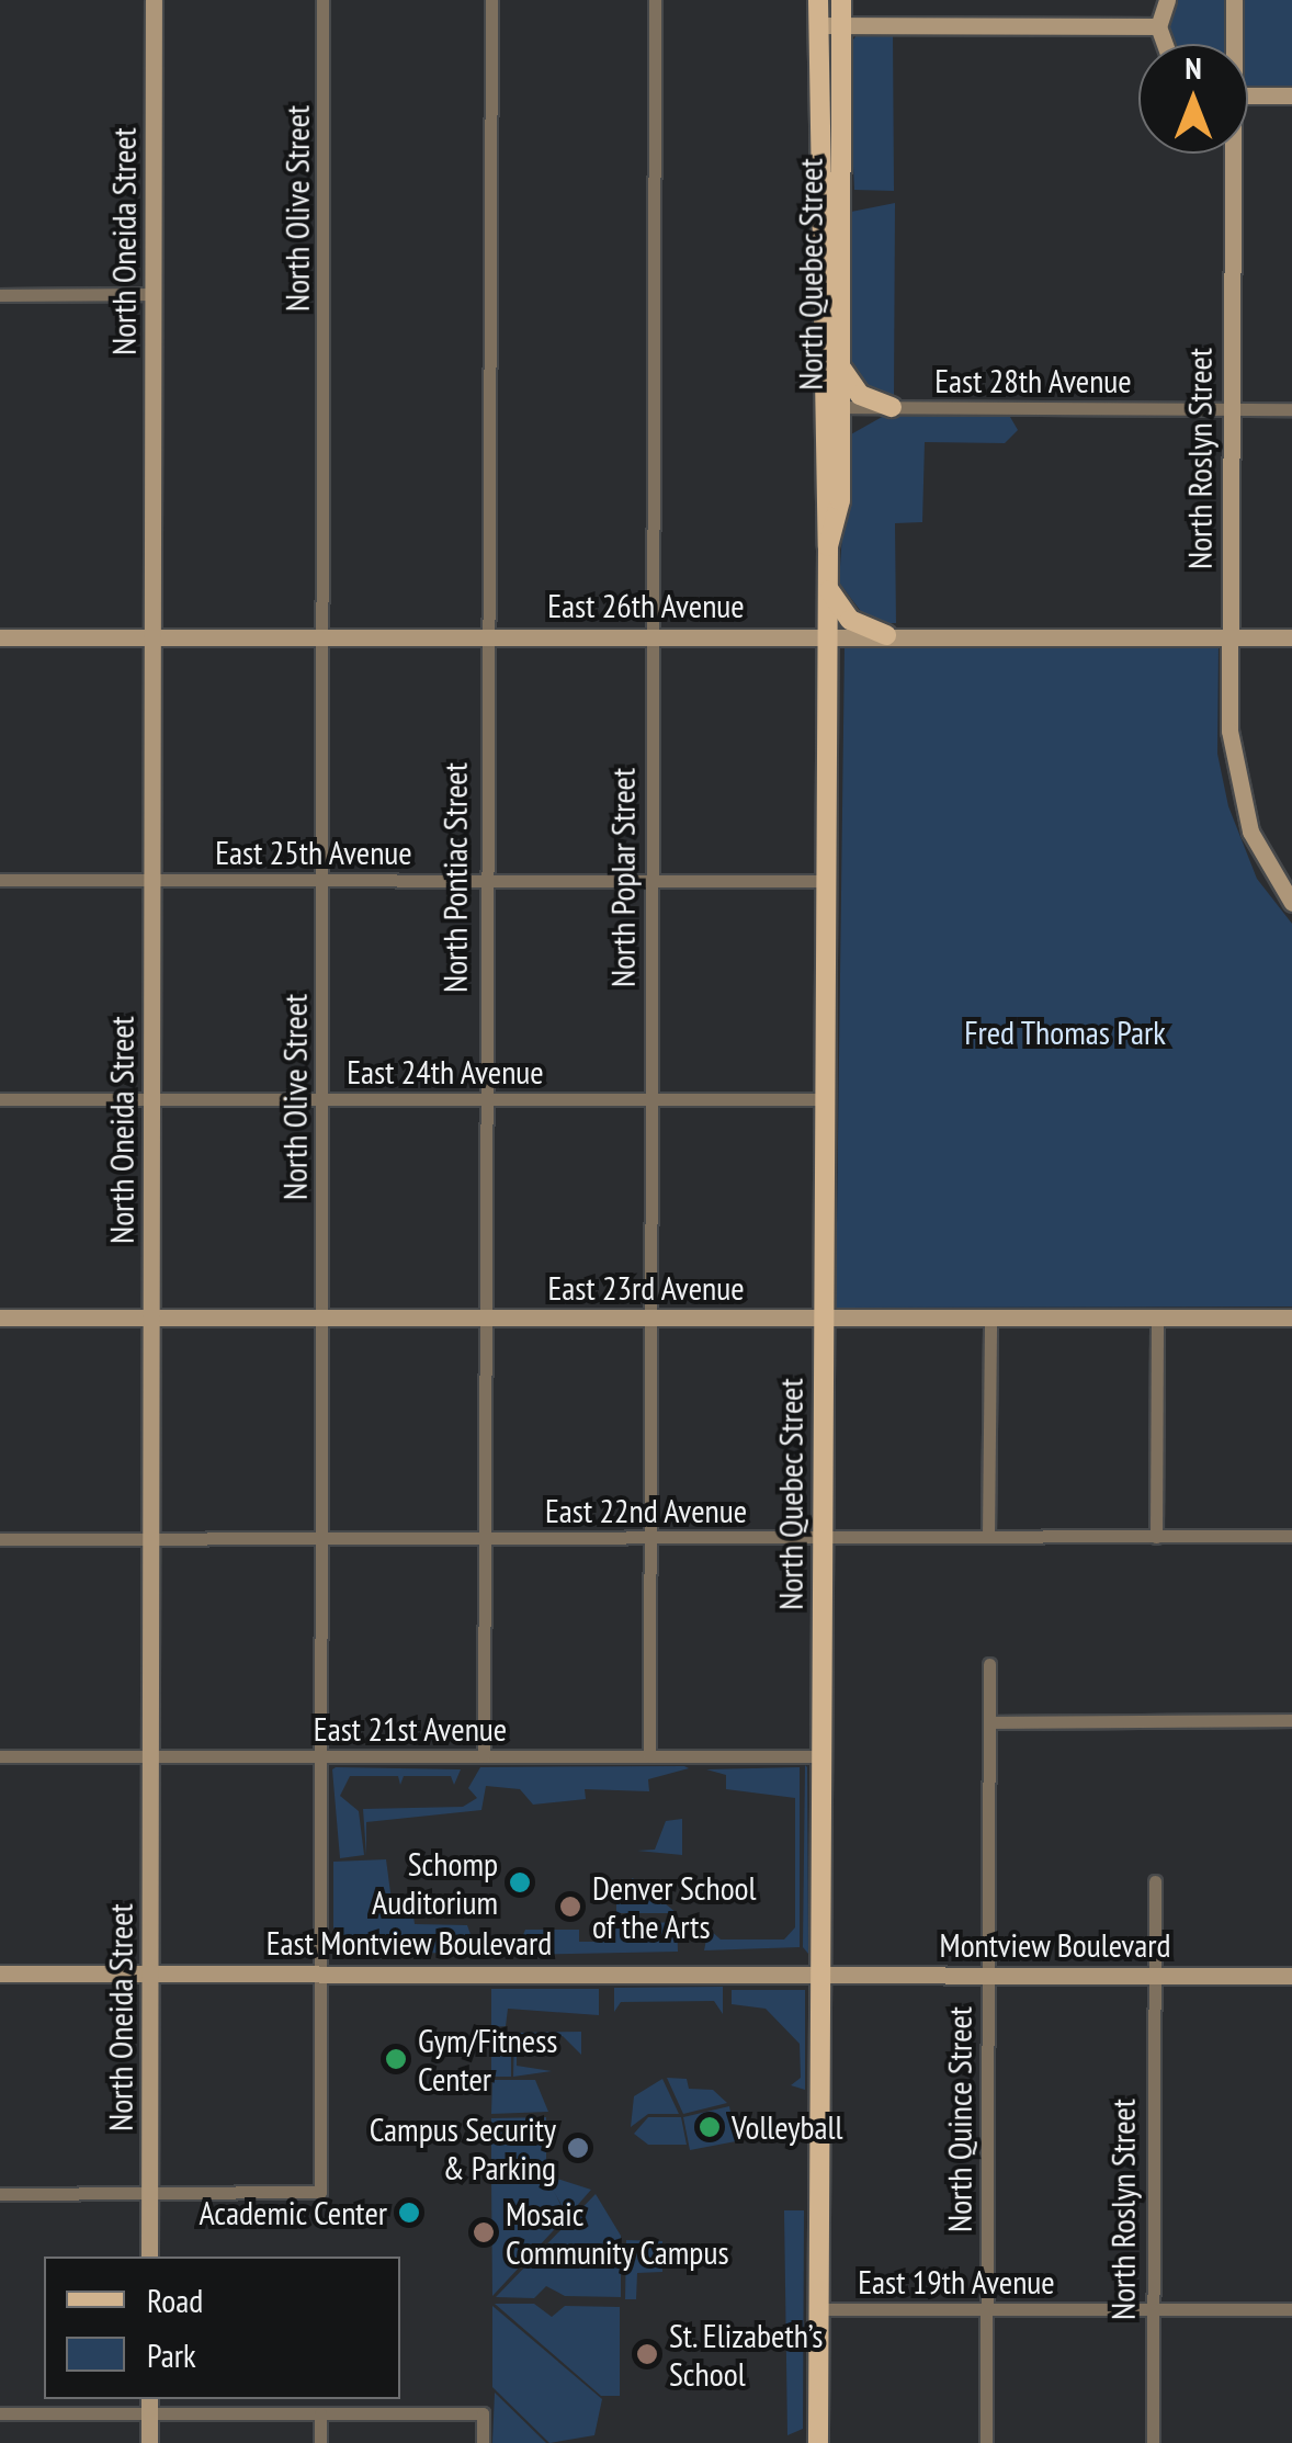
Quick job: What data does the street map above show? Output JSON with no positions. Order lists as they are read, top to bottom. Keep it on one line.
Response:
{"streets":{"main road":["North Quebec Street"],"street":["North Olive Street","North Oneida Street","East 28th Avenue","North Roslyn Street","East 26th Avenue","East 25th Avenue","North Pontiac Street","North Poplar Street","East 24th Avenue","East 23rd Avenue","East 22nd Avenue","East 21st Avenue","East Montview Boulevard","Montview Boulevard","North Quince Street","East 19th Avenue"]},"crossings":[["North Olive Street","North Oneida Street"],["North Olive Street","East 26th Avenue"],["North Olive Street","East 25th Avenue"],["North Olive Street","East 24th Avenue"],["North Olive Street","East 23rd Avenue"],["North Olive Street","East 22nd Avenue"],["North Olive Street","East 21st Avenue"],["North Olive Street","East Montview Boulevard"],["North Oneida Street","East 26th Avenue"],["North Oneida Street","East 25th Avenue"],["North Oneida Street","East 24th Avenue"],["North Oneida Street","East 23rd Avenue"],["North Oneida Street","East 22nd Avenue"],["North Oneida Street","East 21st Avenue"],["North Oneida Street","East Montview Boulevard"],["North Quebec Street","East 28th Avenue"],["North Quebec Street","East 26th Avenue"],["North Quebec Street","East 25th Avenue"],["North Quebec Street","East 24th Avenue"],["North Quebec Street","East 23rd Avenue"],["North Quebec Street","East 22nd Avenue"],["North Quebec Street","East 21st Avenue"],["North Quebec Street","East Montview Boulevard"],["North Quebec Street","Montview Boulevard"],["North Quebec Street","East 19th Avenue"],["East 28th Avenue","North Roslyn Street"],["North Roslyn Street","East 26th Avenue"],["North Roslyn Street","Montview Boulevard"],["North Roslyn Street","East 19th Avenue"],["East 26th Avenue","North Pontiac Street"],["East 26th Avenue","North Poplar Street"],["East 25th Avenue","North Pontiac Street"],["East 25th Avenue","North Poplar Street"],["North Pontiac Street","East 24th Avenue"],["North Pontiac Street","East 23rd Avenue"],["North Pontiac Street","East 22nd Avenue"],["North Pontiac Street","East 21st Avenue"],["North Poplar Street","East 24th Avenue"],["North Poplar Street","East 23rd Avenue"],["North Poplar Street","East 22nd Avenue"],["North Poplar Street","East 21st Avenue"],["East Montview Boulevard","Montview Boulevard"],["Montview Boulevard","North Quince Street"],["North Quince Street","East 19th Avenue"]],"parks":["Fred Thomas Park"],"places":["Schomp Auditorium","Denver School of the Arts","Gym/Fitness Center","Volleyball","Campus Security & Parking","Academic Center","Mosaic Community Campus","St. Elizabeth’s School"],"legend":["Road","Park"],"north":"top"}
